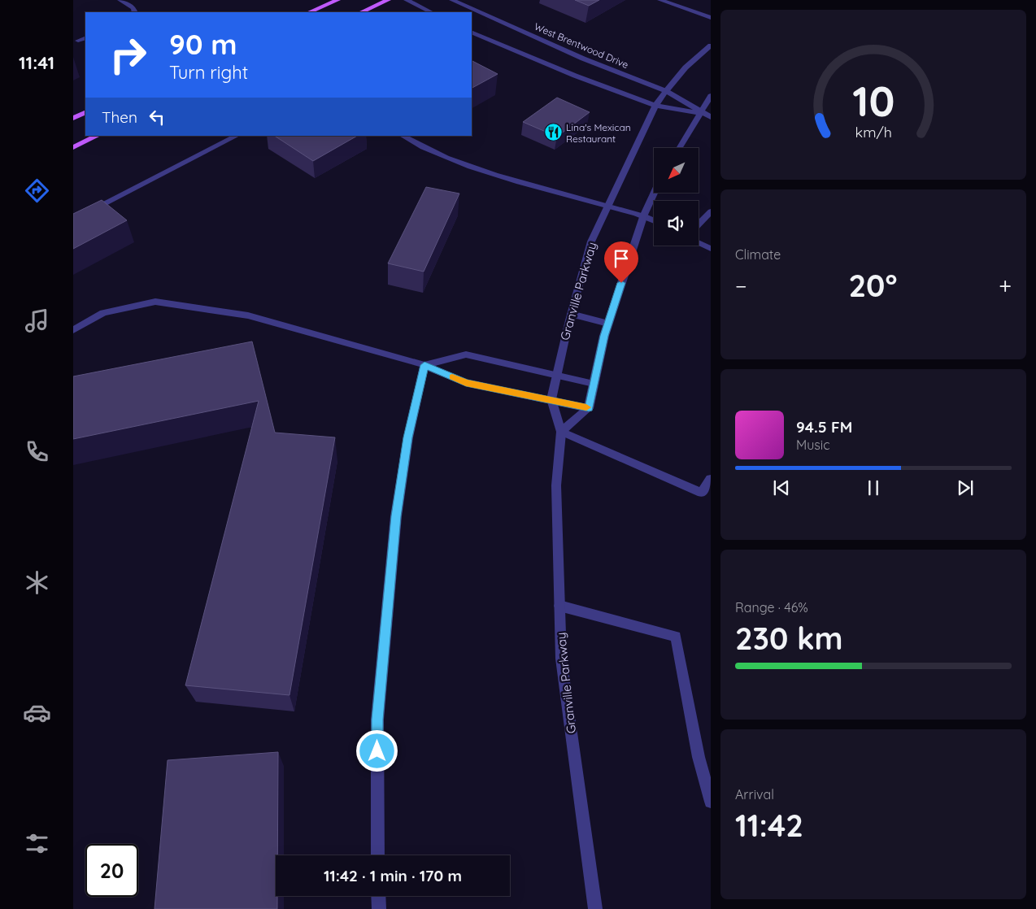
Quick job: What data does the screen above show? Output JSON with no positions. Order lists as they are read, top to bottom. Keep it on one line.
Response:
{"streets":{"street":["West Brentwood Drive","Granville Parkway"]},"crossings":[["West Brentwood Drive","Granville Parkway"]],"places":{"restaurant":["Lina's Mexican Restaurant"]},"north":"bottom left","page":{"tabs":"11:41","turn":["90 m","Turn right"],"then":"Then","tile":["Climate",["Range · 46%","230 km"],["Arrival","11:42"]],"heat":["−","20°","+"],"song":["94.5 FM","Music"],"limit":"20","trip":"11:42 · 1 min · 170 m","gauge":["10","km/h"]}}
